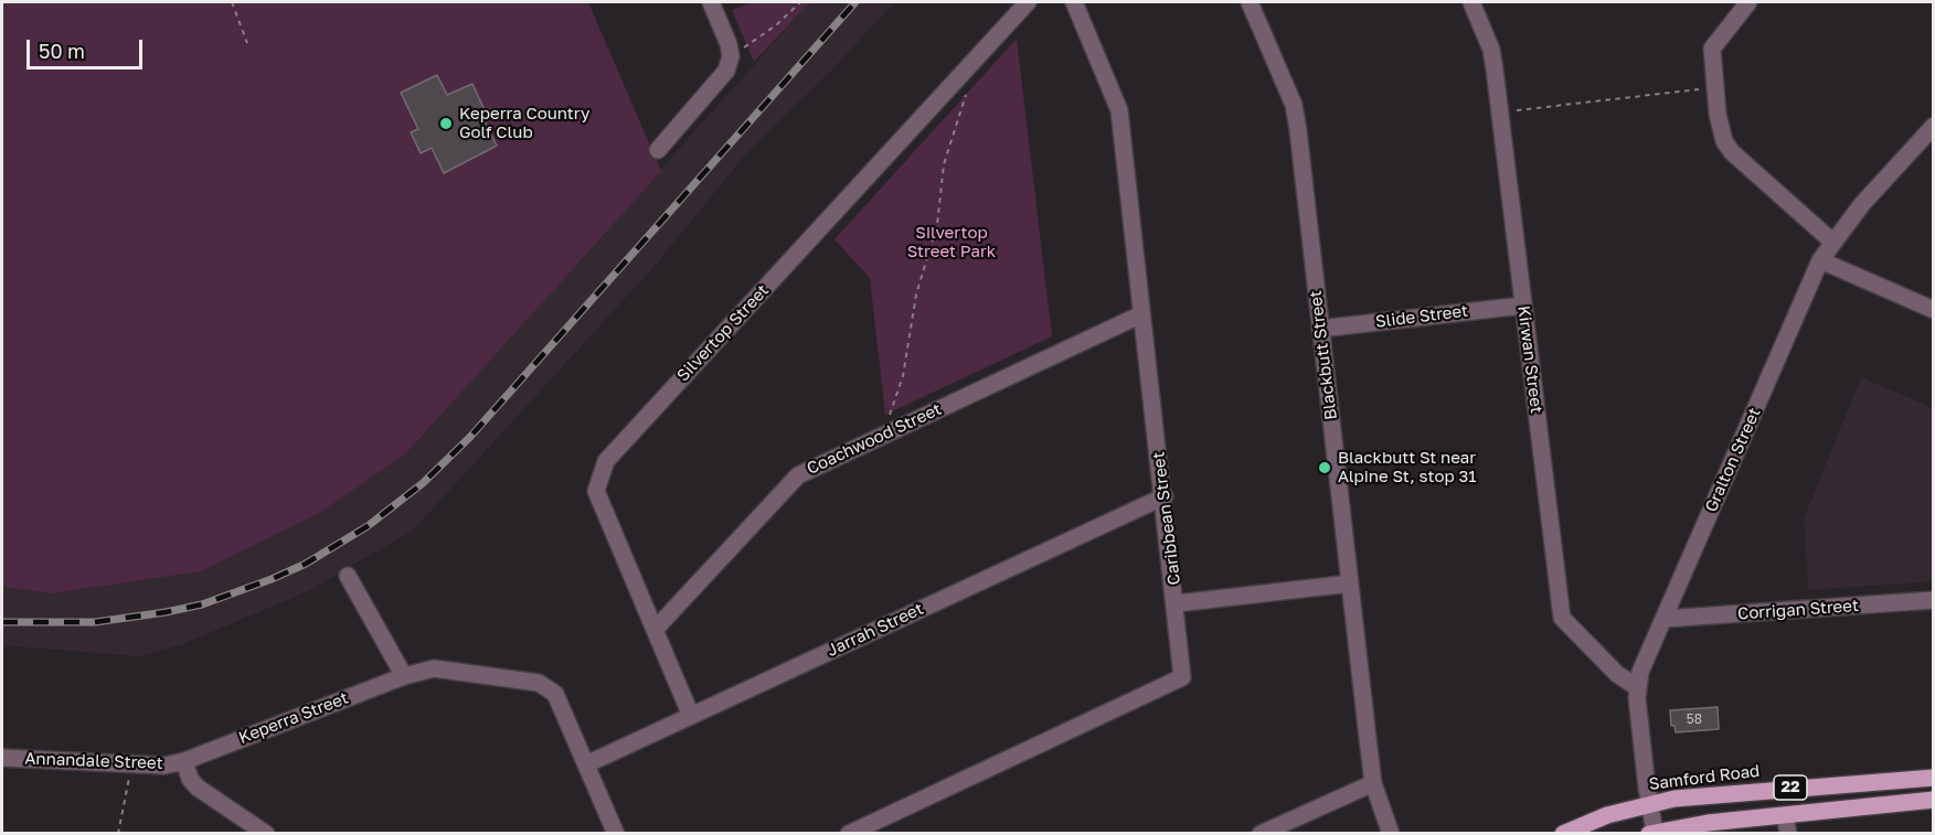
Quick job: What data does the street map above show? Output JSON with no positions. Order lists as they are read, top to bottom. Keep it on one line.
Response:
{"streets":{"main road":["Samford Road","22"],"street":["Slide Street","Silvertop Street","Blackbutt Street","Kirwan Street","Coachwood Street","Gralton Street","Caribbean Street","Corrigan Street","Jarrah Street","Keperra Street","Annandale Street"]},"crossings":[["Slide Street","Blackbutt Street"],["Slide Street","Kirwan Street"],["Silvertop Street","Coachwood Street"],["Silvertop Street","Jarrah Street"],["Kirwan Street","Gralton Street"],["Coachwood Street","Caribbean Street"],["Gralton Street","Corrigan Street"],["Gralton Street","Samford Road"],["Gralton Street","22"],["Caribbean Street","Jarrah Street"],["Jarrah Street","Keperra Street"],["Keperra Street","Annandale Street"]],"parks":["Silvertop Street Park"],"places":["Keperra Country Golf Club","Blackbutt St near Alpine St, stop 31"],"house_numbers":["58"],"scale_bar":"50 m"}
